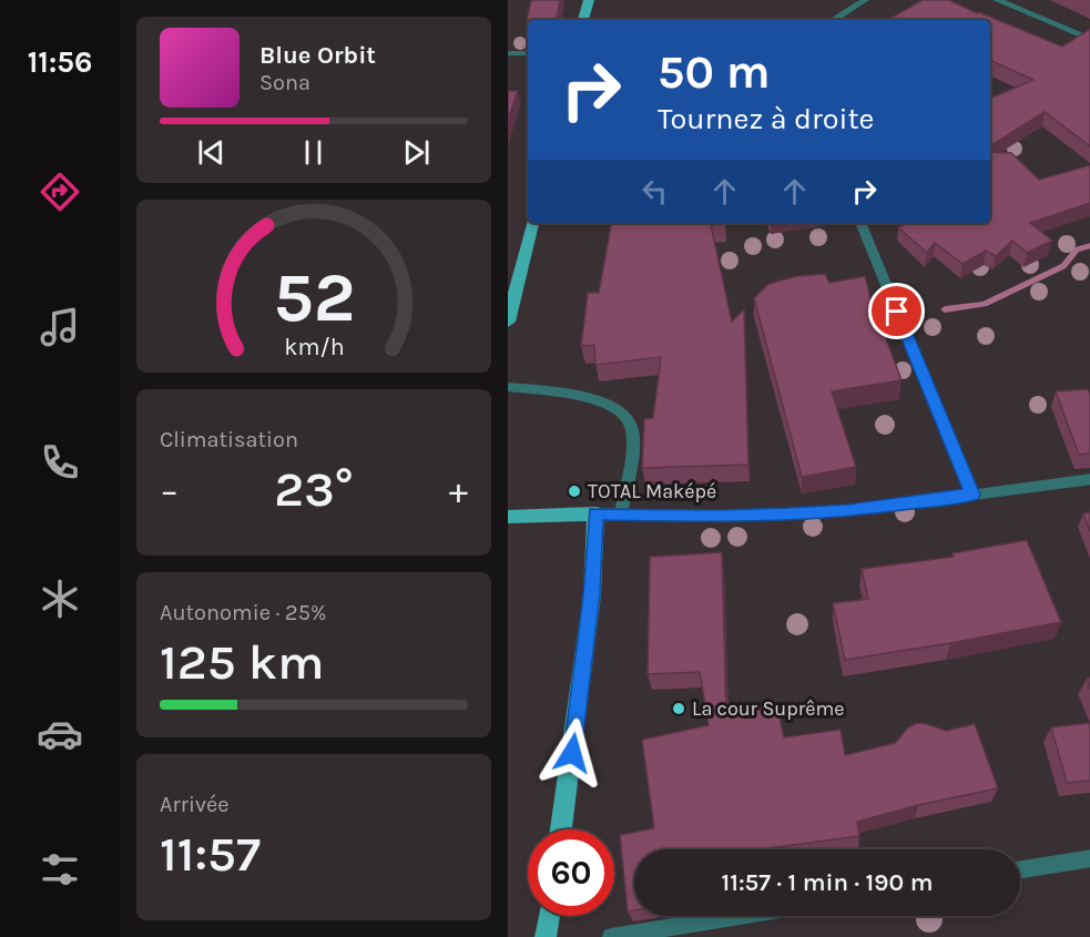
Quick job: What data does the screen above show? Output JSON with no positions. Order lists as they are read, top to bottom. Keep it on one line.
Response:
{"places":["TOTAL Maképé","La cour Suprême"],"page":{"tabs":"11:56","turn":["50 m","Tournez à droite"],"song":["Blue Orbit","Sona"],"tile":["Climatisation",["Autonomie · 25%","125 km"],["Arrivée","11:57"]],"heat":["−","23°","+"],"limit":"60","trip":"11:57 · 1 min · 190 m","gauge":["52","km/h"]}}
